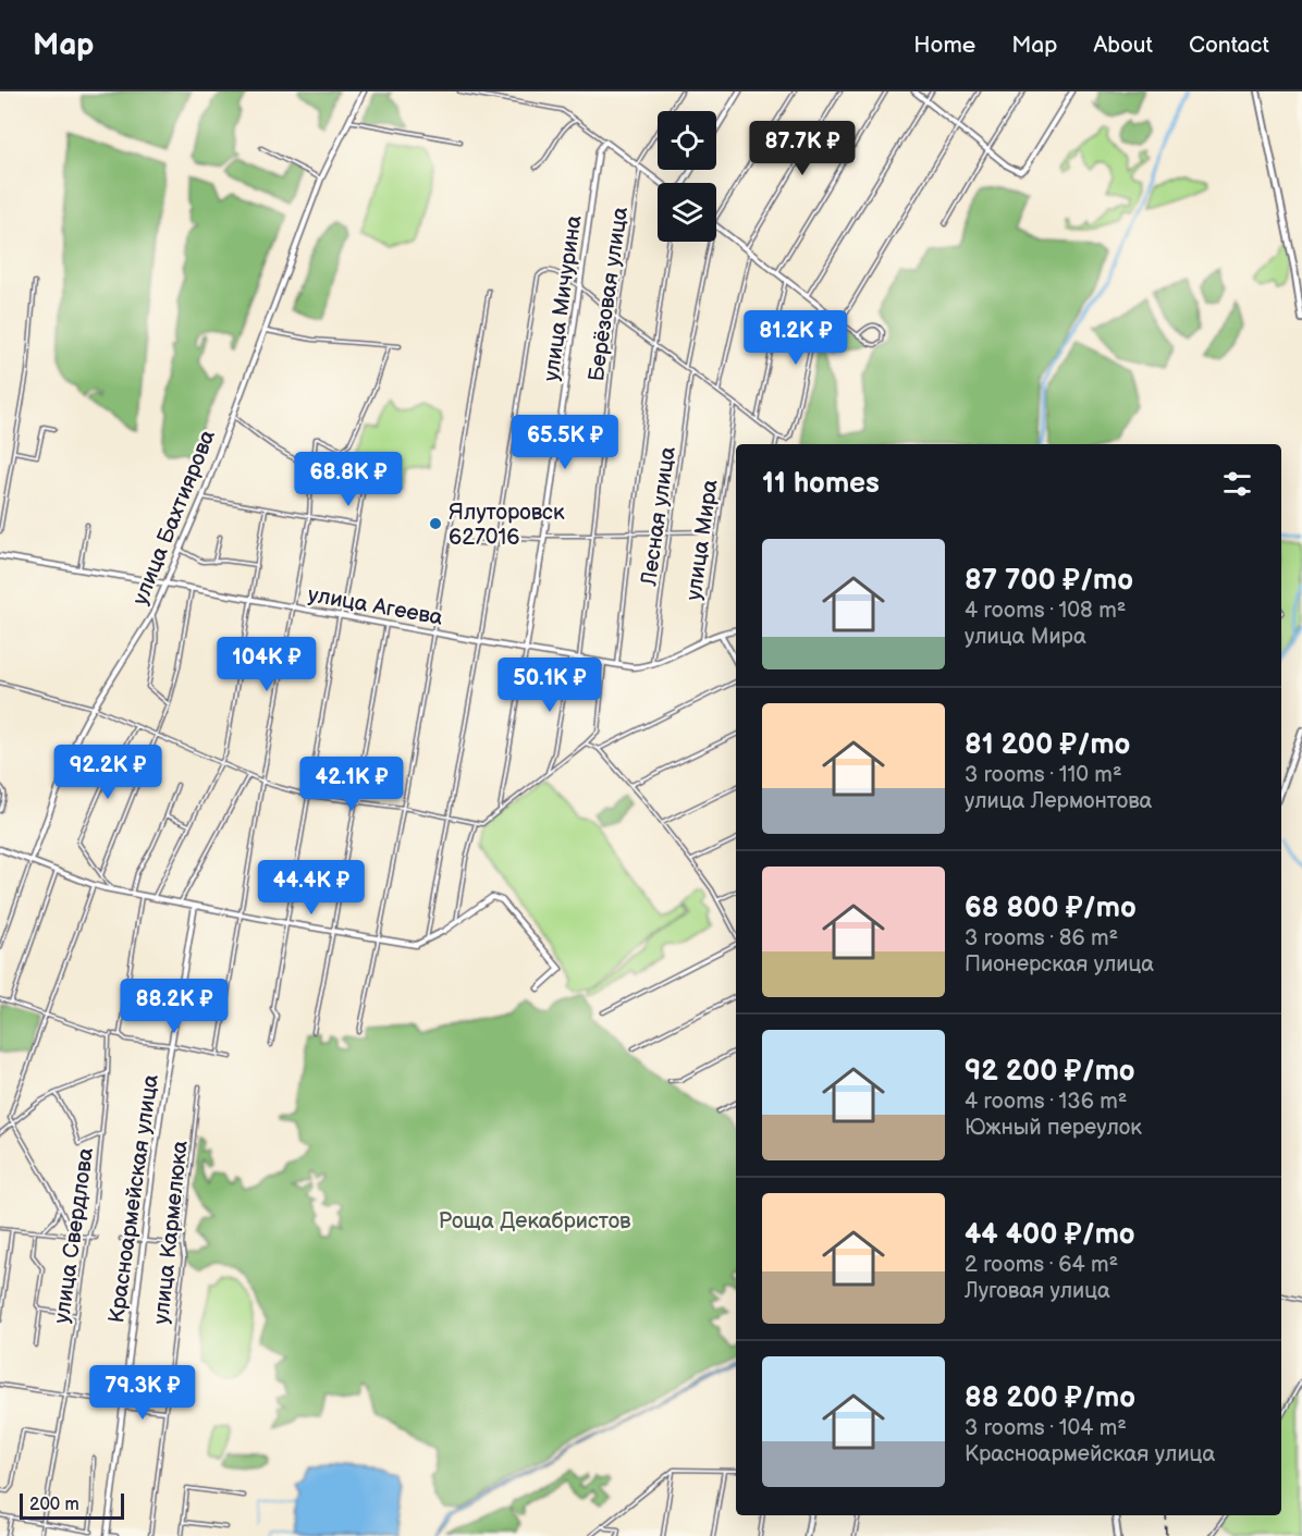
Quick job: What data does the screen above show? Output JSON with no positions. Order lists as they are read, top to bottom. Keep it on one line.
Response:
{"streets":{"street":["Берёзовая улица","улица Мичурина","Лесная улица","улица Бахтиярова","улица Мира","улица Агеева","Красноармейская улица","улица Кармелюка","улица Свердлова"]},"crossings":[["Берёзовая улица","улица Агеева"],["улица Мичурина","улица Агеева"],["Лесная улица","улица Агеева"],["улица Бахтиярова","улица Агеева"],["улица Мира","улица Агеева"]],"parks":["Роща Декабристов"],"places":["Ялуторовск 627016"],"scale_bar":"200 m","page":{"header":"Map","nav":["Home","Map","About","Contact"],"price":["87.7K ₽","81.2K ₽","65.5K ₽","68.8K ₽","104K ₽","50.1K ₽","92.2K ₽","42.1K ₽","44.4K ₽","88.2K ₽","79.3K ₽"],"heading":"11 homes","list":[{"name":"87 700 ₽/mo","note":"4 rooms · 108 m² · улица Мира"},{"name":"81 200 ₽/mo","note":"3 rooms · 110 m² · улица Лермонтова"},{"name":"68 800 ₽/mo","note":"3 rooms · 86 m² · Пионерская улица"},{"name":"92 200 ₽/mo","note":"4 rooms · 136 m² · Южный переулок"},{"name":"44 400 ₽/mo","note":"2 rooms · 64 m² · Луговая улица"},{"name":"88 200 ₽/mo","note":"3 rooms · 104 m² · Красноармейская улица"}],"scale":"200 m"}}
